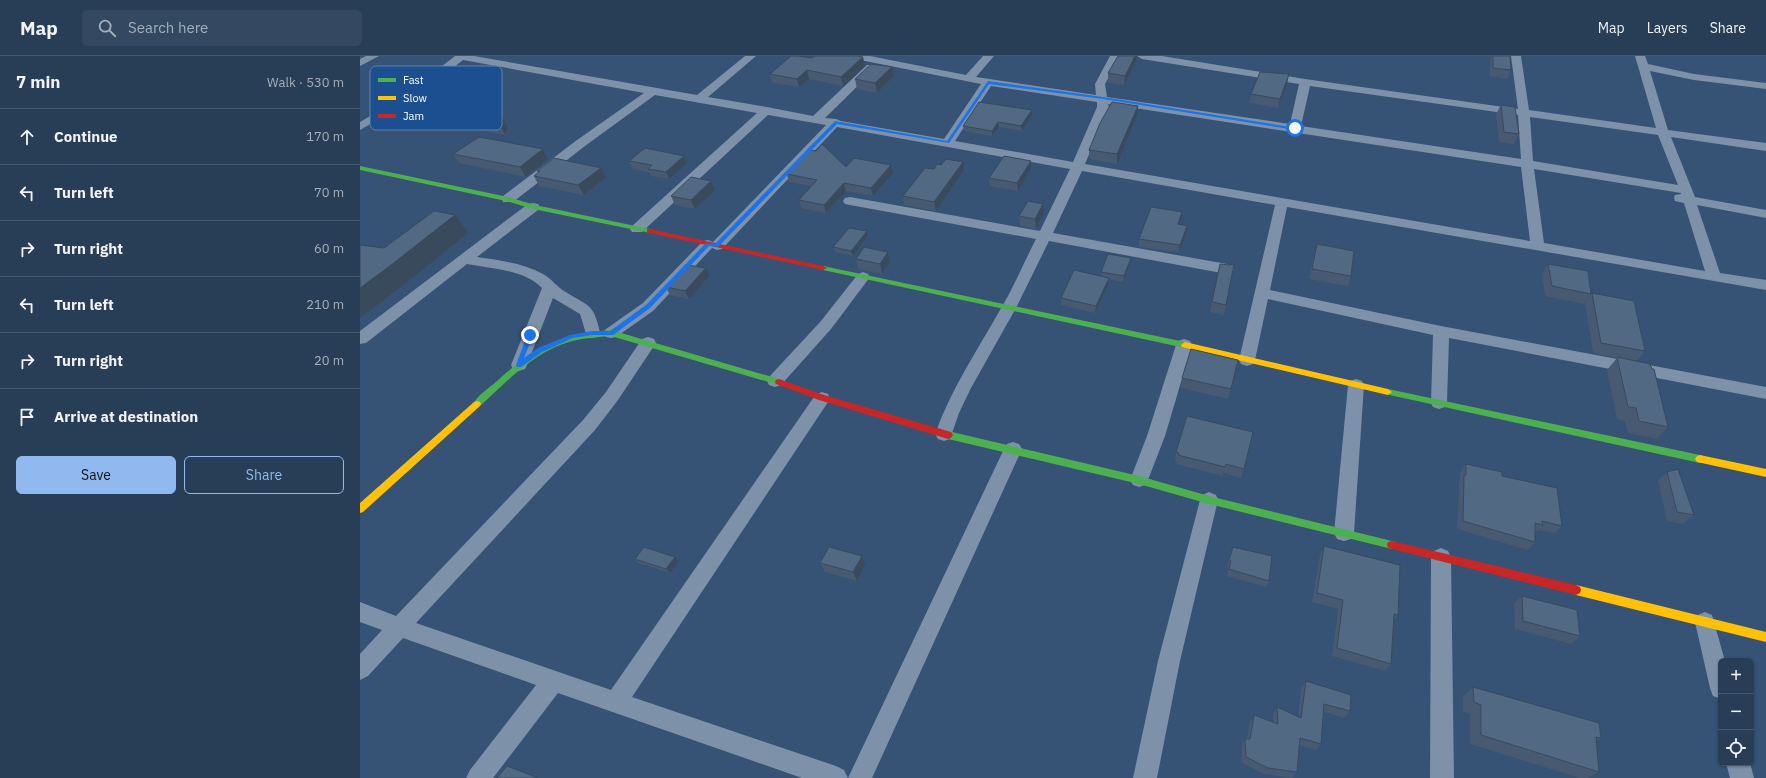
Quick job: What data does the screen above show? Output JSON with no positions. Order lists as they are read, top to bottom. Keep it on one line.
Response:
{"legend":["Fast","Slow","Jam"],"page":{"header":"Map","search":"Search here","nav":["Map","Layers","Share"],"heading":["7 min","Walk · 530 m"],"list":[["Continue","170 m"],["Turn left","70 m"],["Turn right","60 m"],["Turn left","210 m"],["Turn right","20 m"],"Arrive at destination"],"buttons":["Save","Share"],"map_buttons":["+","−"]}}
